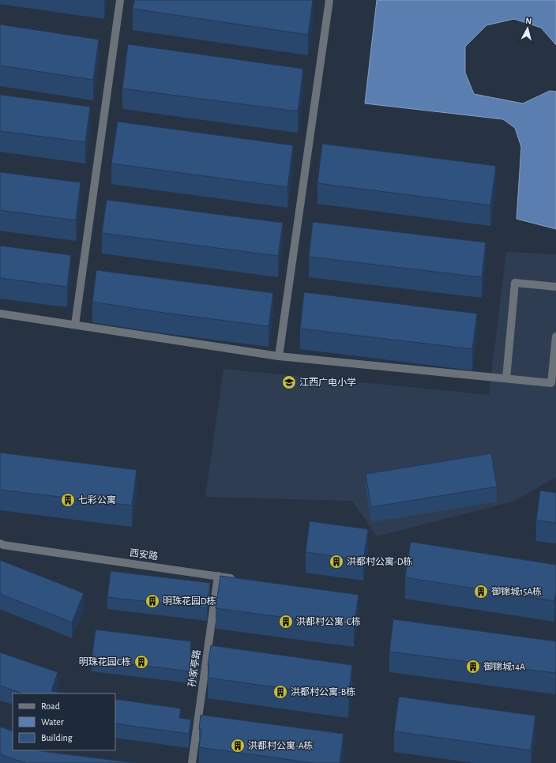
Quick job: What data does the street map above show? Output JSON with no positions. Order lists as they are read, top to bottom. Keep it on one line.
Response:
{"streets":{"street":["西安路","孙家亭路"]},"crossings":[["西安路","孙家亭路"]],"places":{"school or university":["江西广电小学"],"building":["七彩公寓","洪都村公寓-D栋","御锦城15A栋","明珠花园D栋","洪都村公寓-C栋","明珠花园C栋","御锦城14A","洪都村公寓-B栋","洪都村公寓-A栋"]},"legend":["Road","Water","Building"],"north":"top"}
